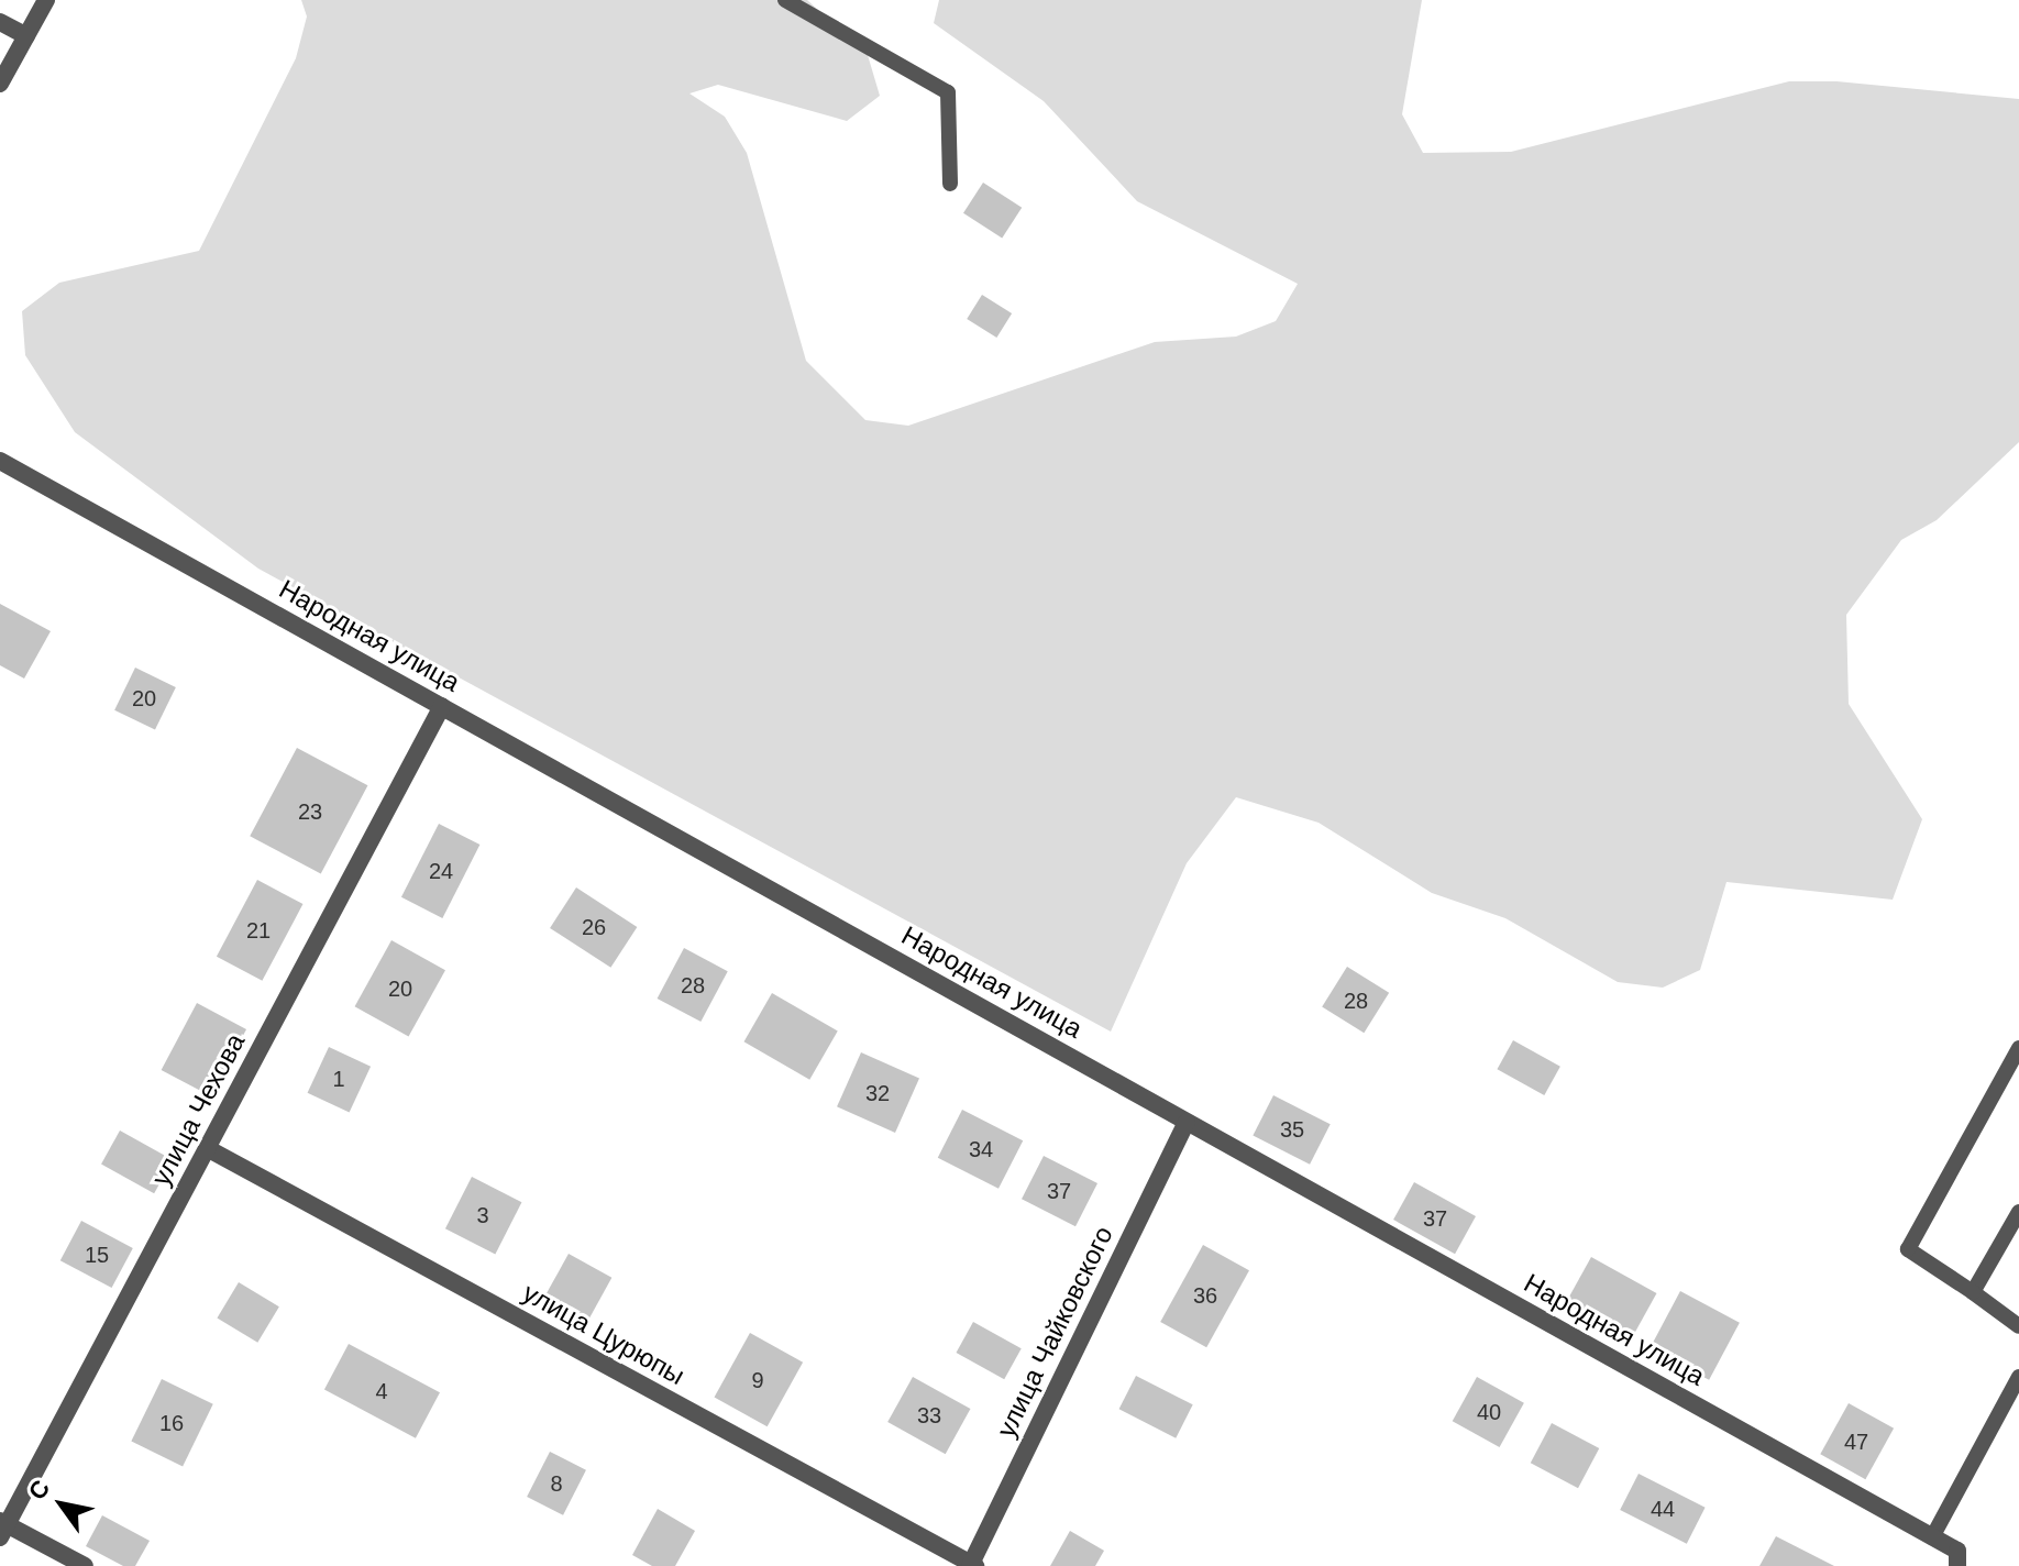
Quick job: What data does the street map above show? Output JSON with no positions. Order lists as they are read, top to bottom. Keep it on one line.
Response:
{"streets":{"street":["Народная улица","улица Чехова","улица Чайковского","улица Цурюпы"]},"crossings":[["Народная улица","улица Чехова"],["Народная улица","улица Чайковского"],["улица Чехова","улица Цурюпы"],["улица Чайковского","улица Цурюпы"]],"house_numbers":["20","23","24","26","21","28","20","28","1","32","35","34","37","3","37","15","36","9","4","40","33","16","47","8","44"],"north":"top left"}
